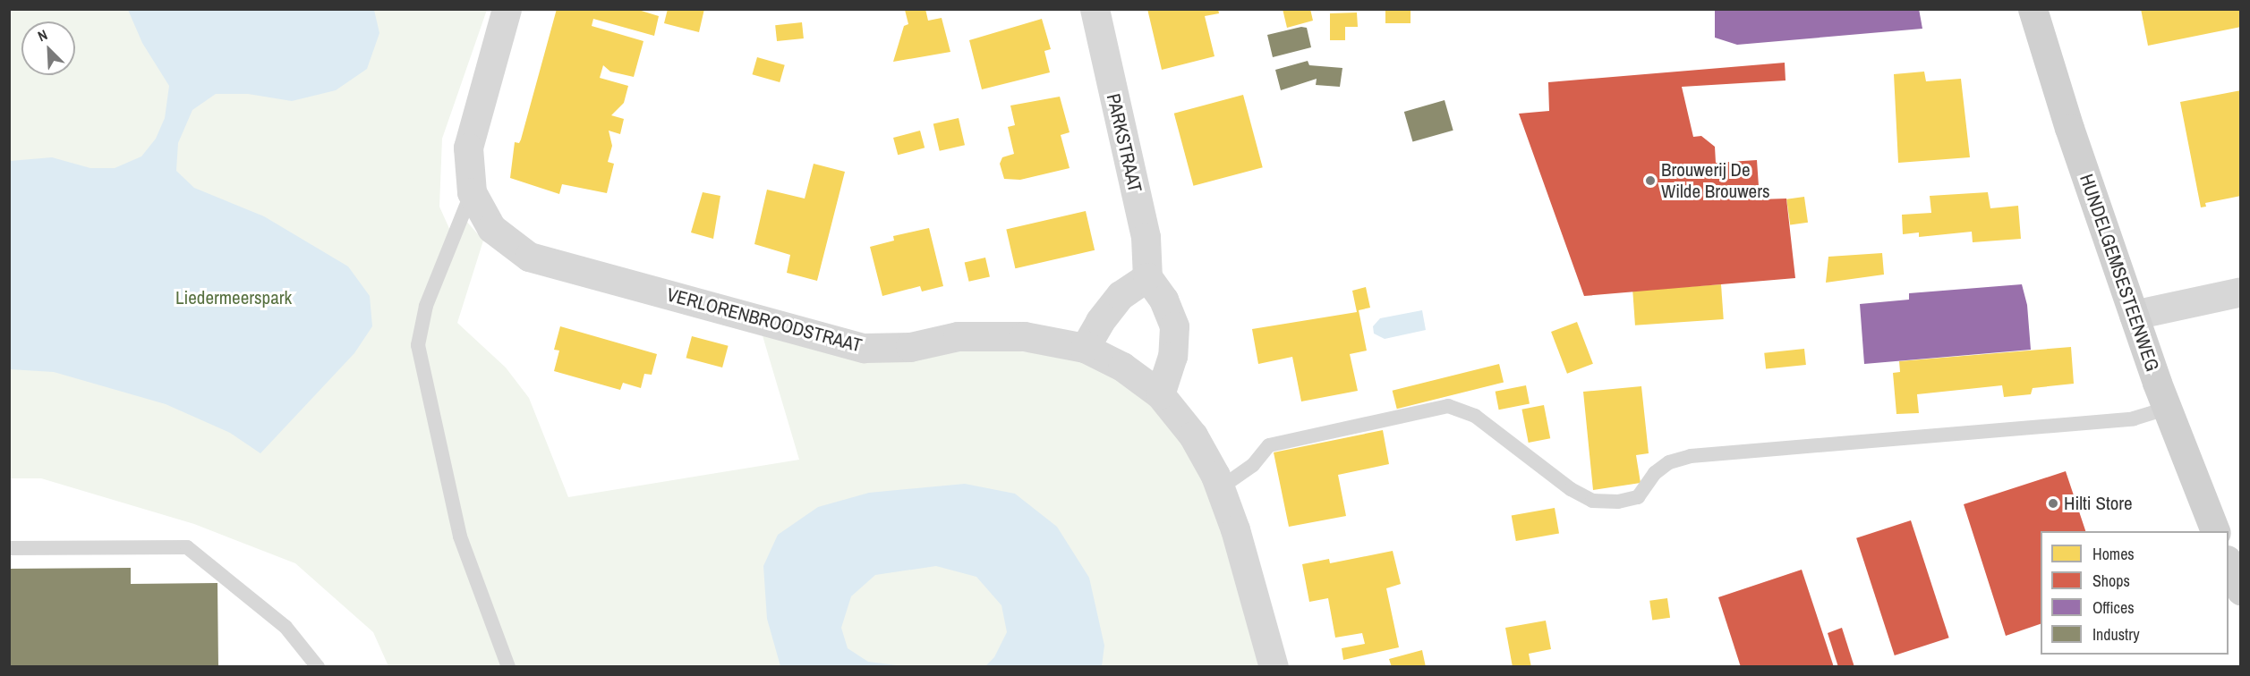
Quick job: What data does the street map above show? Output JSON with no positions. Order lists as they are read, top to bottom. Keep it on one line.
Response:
{"streets":{"main road":["HUNDELGEMSESTEENWEG"],"street":["PARKSTRAAT","VERLORENBROODSTRAAT"]},"parks":["Liedermeerspark"],"places":["Brouwerij De Wilde Brouwers","Hilti Store"],"legend":["Homes","Shops","Offices","Industry"],"north":"top left"}
